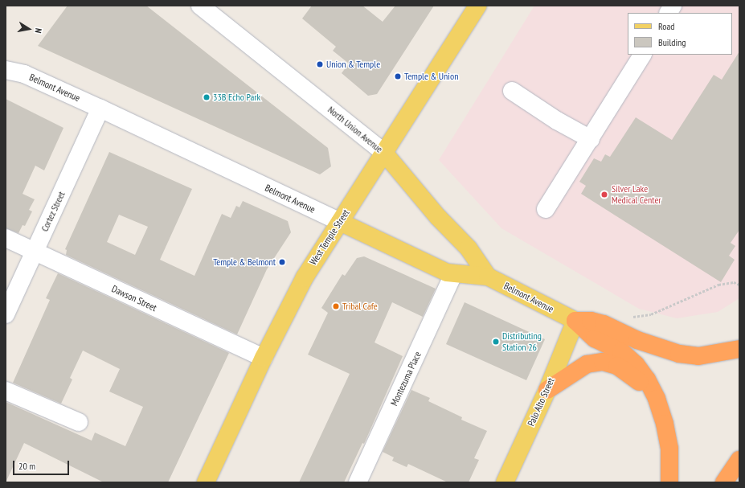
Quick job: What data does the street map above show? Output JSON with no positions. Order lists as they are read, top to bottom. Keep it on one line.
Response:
{"streets":{"main road":["Belmont Avenue","North Union Avenue","West Temple Street","Palo Alto Street"],"street":["Cortez Street","Dawson Street","Montezuma Place"]},"crossings":[["Belmont Avenue","North Union Avenue"],["Belmont Avenue","Cortez Street"],["Belmont Avenue","West Temple Street"],["Belmont Avenue","Montezuma Place"],["Belmont Avenue","Palo Alto Street"],["North Union Avenue","West Temple Street"],["Cortez Street","Dawson Street"],["West Temple Street","Dawson Street"]],"places":["Union & Temple","Temple & Union","33B Echo Park","Silver Lake Medical Center","Temple & Belmont","Tribal Cafe","Distributing Station 26"],"legend":["Road","Building"],"scale_bar":"20 m","north":"right"}
